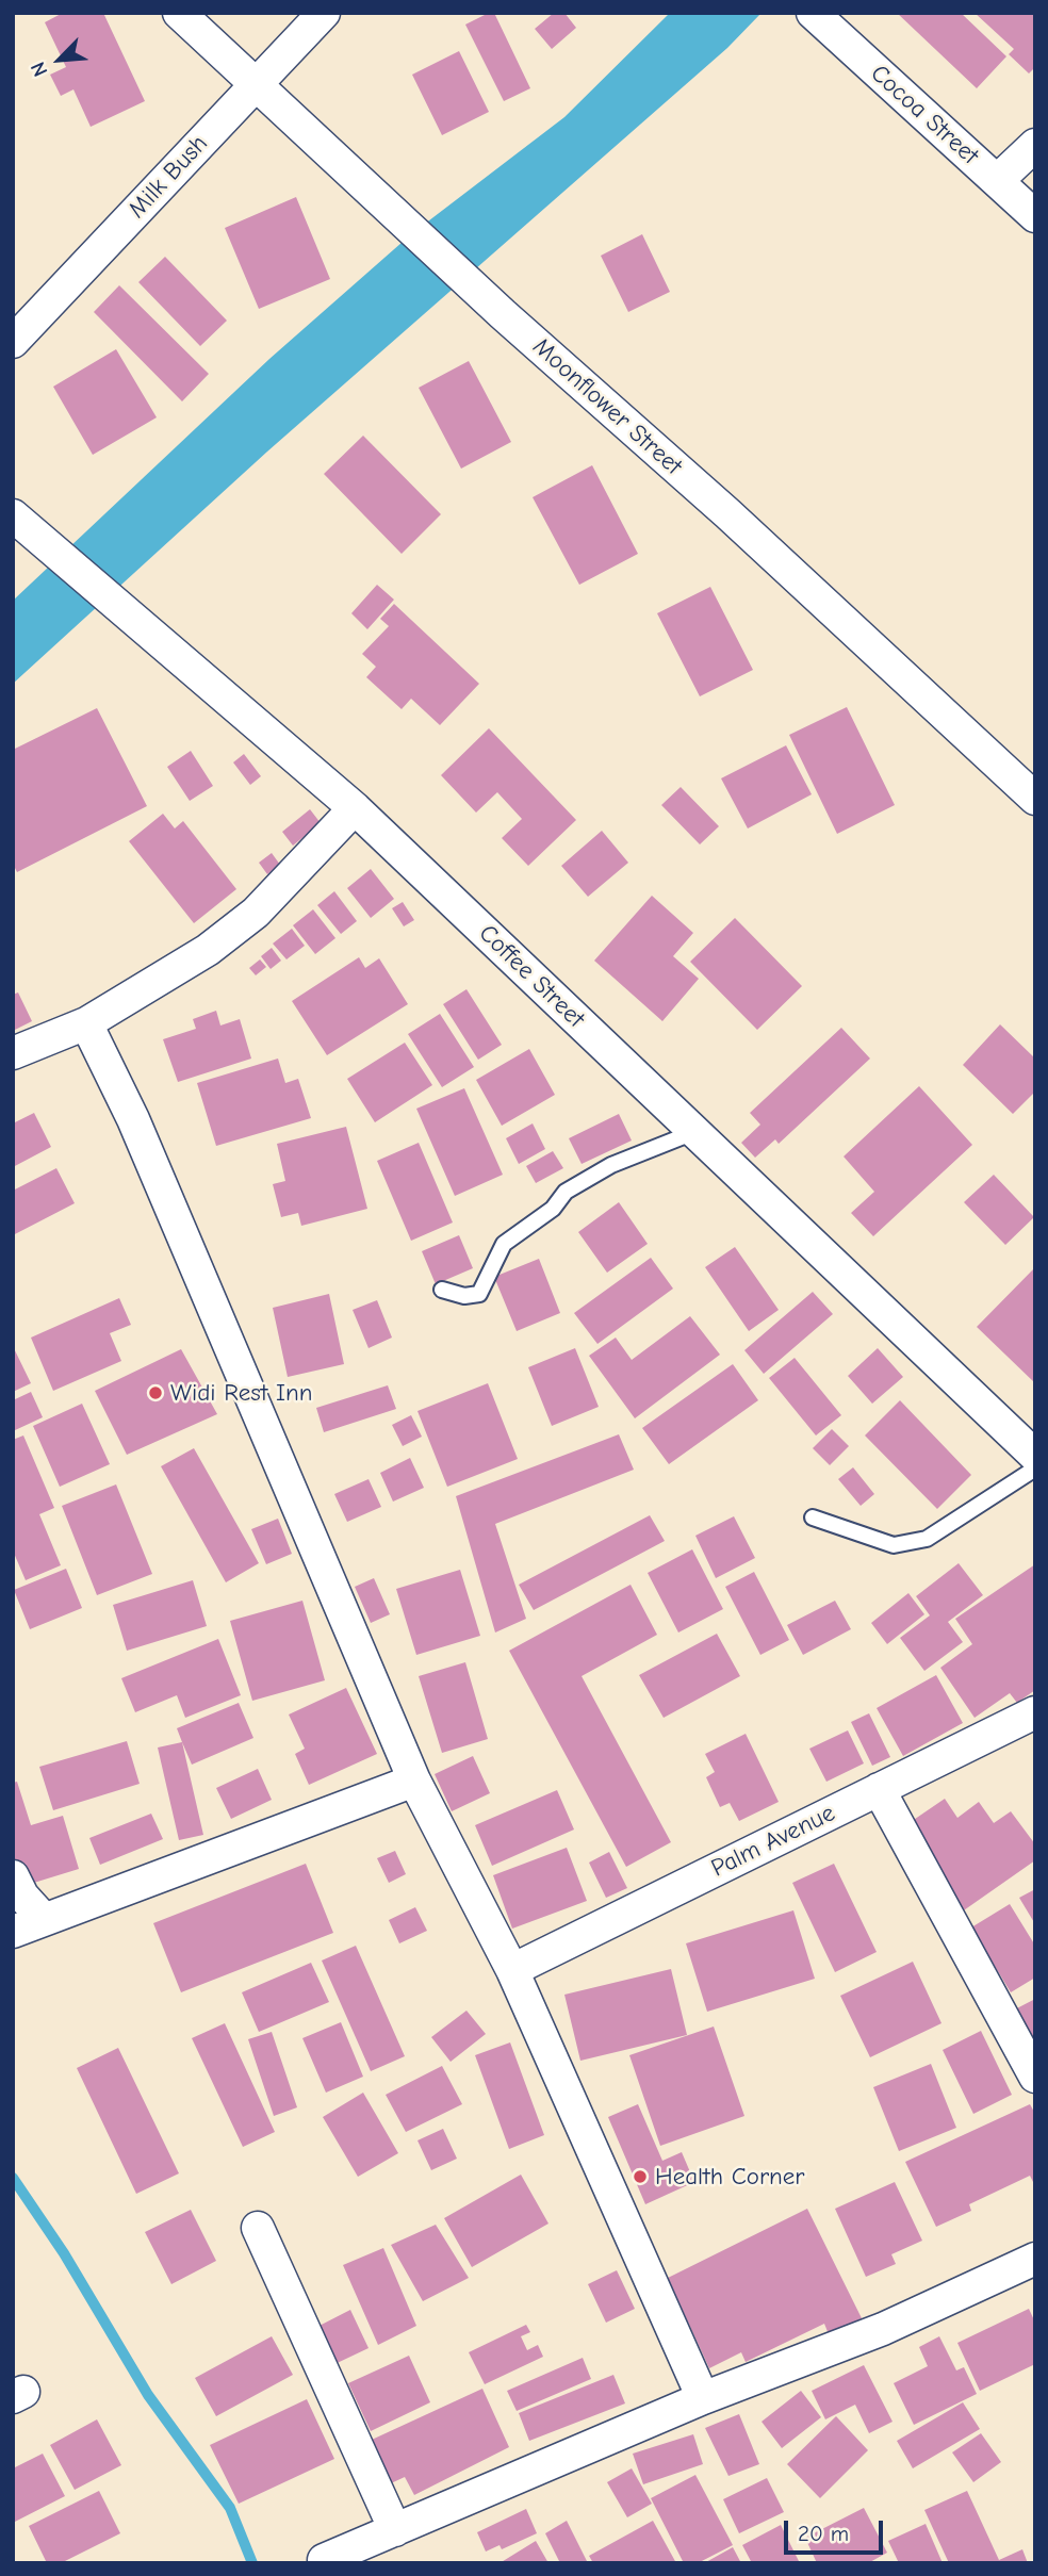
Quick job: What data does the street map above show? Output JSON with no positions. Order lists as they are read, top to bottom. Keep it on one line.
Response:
{"streets":{"street":["Cocoa Street","Milk Bush","Moonflower Street","Coffee Street","Palm Avenue"]},"crossings":[["Milk Bush","Moonflower Street"]],"places":["Widi Rest Inn","Health Corner"],"scale_bar":"20 m","north":"bottom left"}
